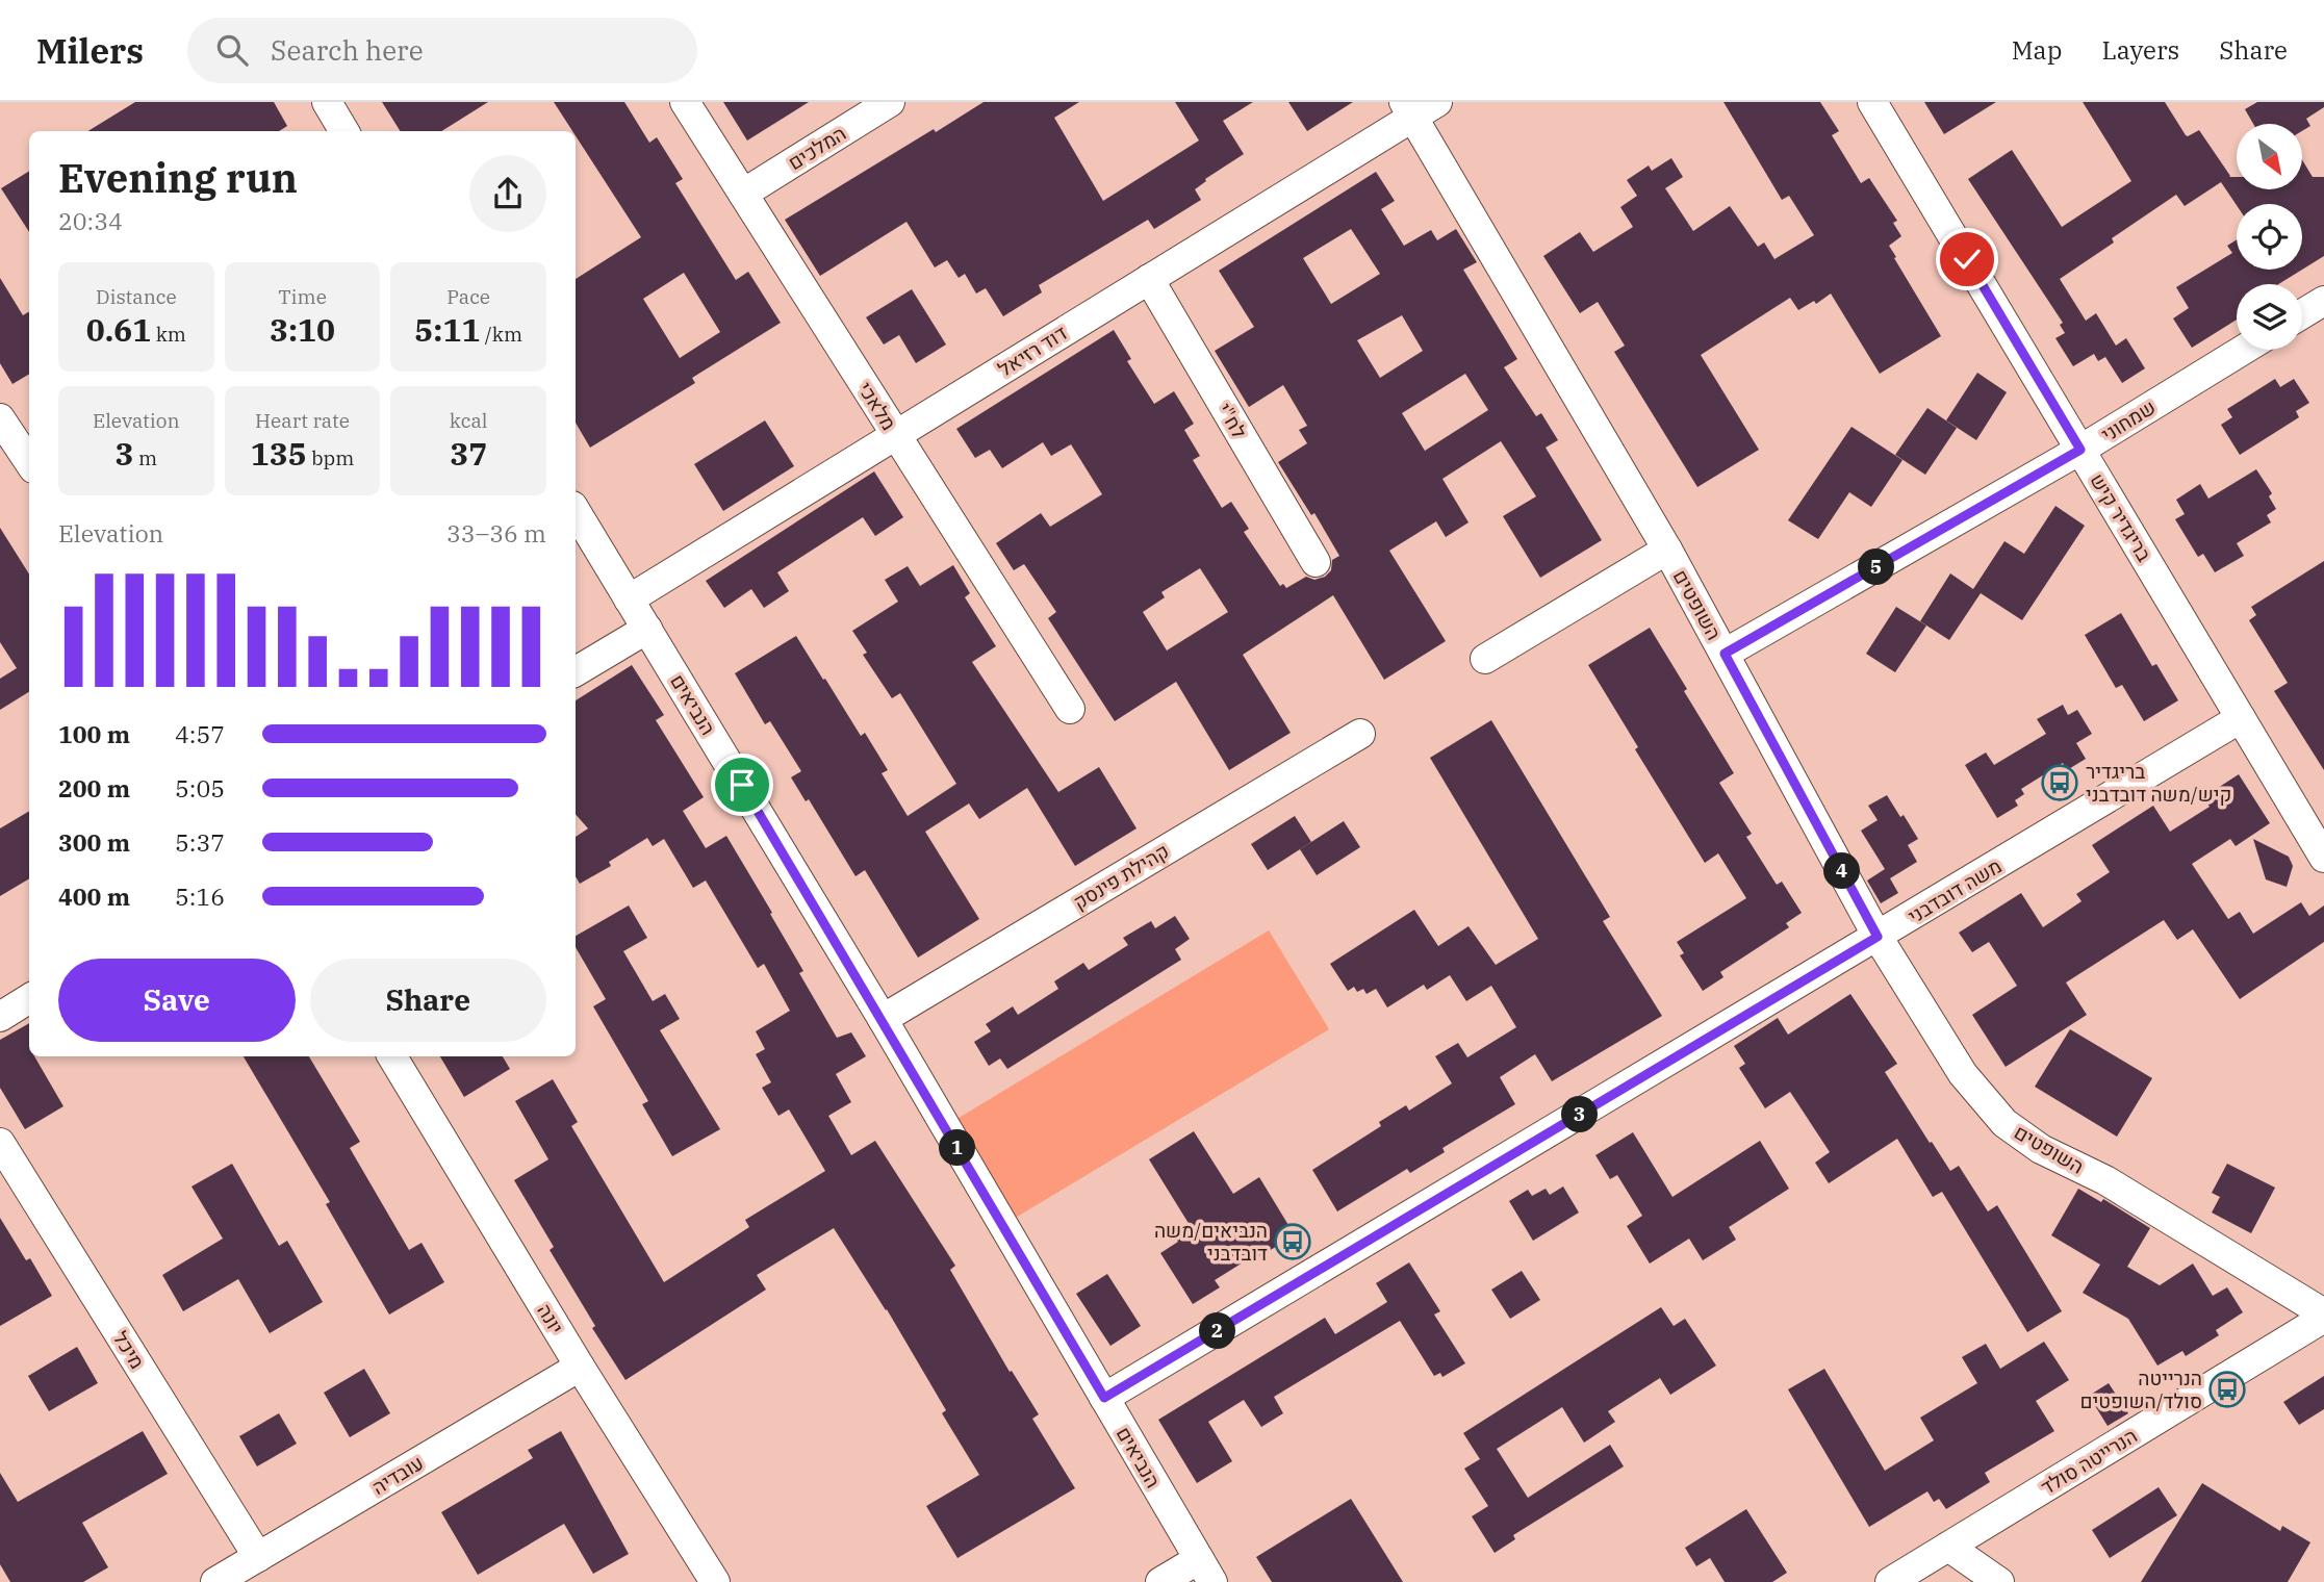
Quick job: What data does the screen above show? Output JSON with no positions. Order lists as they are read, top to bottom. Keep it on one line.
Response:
{"streets":{"street":["המלכים","דוד רזיאל","מלאכי","לח\"י","שמחוני","בריגדיר קיש","השופטים","הנביאים","קהילת פינסק","משה דובדבני","יונה","מיכל","הנרייטה סולד","עובדיה"]},"crossings":[["המלכים","מלאכי"],["דוד רזיאל","מלאכי"],["דוד רזיאל","לח\"י"],["דוד רזיאל","השופטים"],["דוד רזיאל","הנביאים"],["שמחוני","בריגדיר קיש"],["שמחוני","השופטים"],["בריגדיר קיש","משה דובדבני"],["השופטים","משה דובדבני"],["השופטים","הנרייטה סולד"],["הנביאים","קהילת פינסק"],["הנביאים","משה דובדבני"],["יונה","עובדיה"],["מיכל","עובדיה"]],"places":{"bus stop":["בריגדיר קיש/משה דובדבני","הנביאים/משה דובדבני","הנרייטה סולד/השופטים"]},"north":"bottom right","page":{"header":"Milers","search":"Search here","nav":["Map","Layers","Share"],"heading":["Evening run","20:34"],"stats":[["Distance","0.61 km"],["Time","3:10"],["Pace","5:11 /km"],["Elevation","3 m"],["Heart rate","135 bpm"],["kcal","37"]],"chart":["Elevation","33–36 m"],"pins":["5","4","3","1","2"],"list":[{"name":"100 m","note":"4:57"},{"name":"200 m","note":"5:05"},{"name":"300 m","note":"5:37"},{"name":"400 m","note":"5:16"}],"buttons":["Save","Share"]}}
